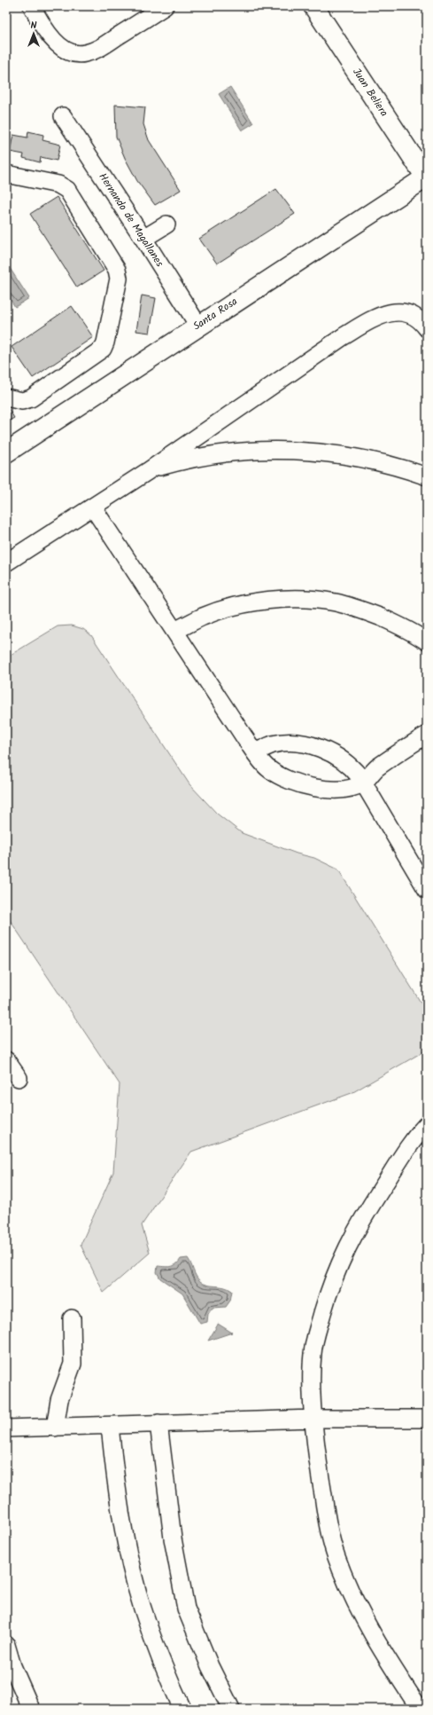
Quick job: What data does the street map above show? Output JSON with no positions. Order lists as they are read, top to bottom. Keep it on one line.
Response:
{"streets":{"street":["Juan Beliera","Hernando de Magallanes","Santa Rosa"]},"crossings":[["Juan Beliera","Santa Rosa"],["Hernando de Magallanes","Santa Rosa"]],"north":"top"}
